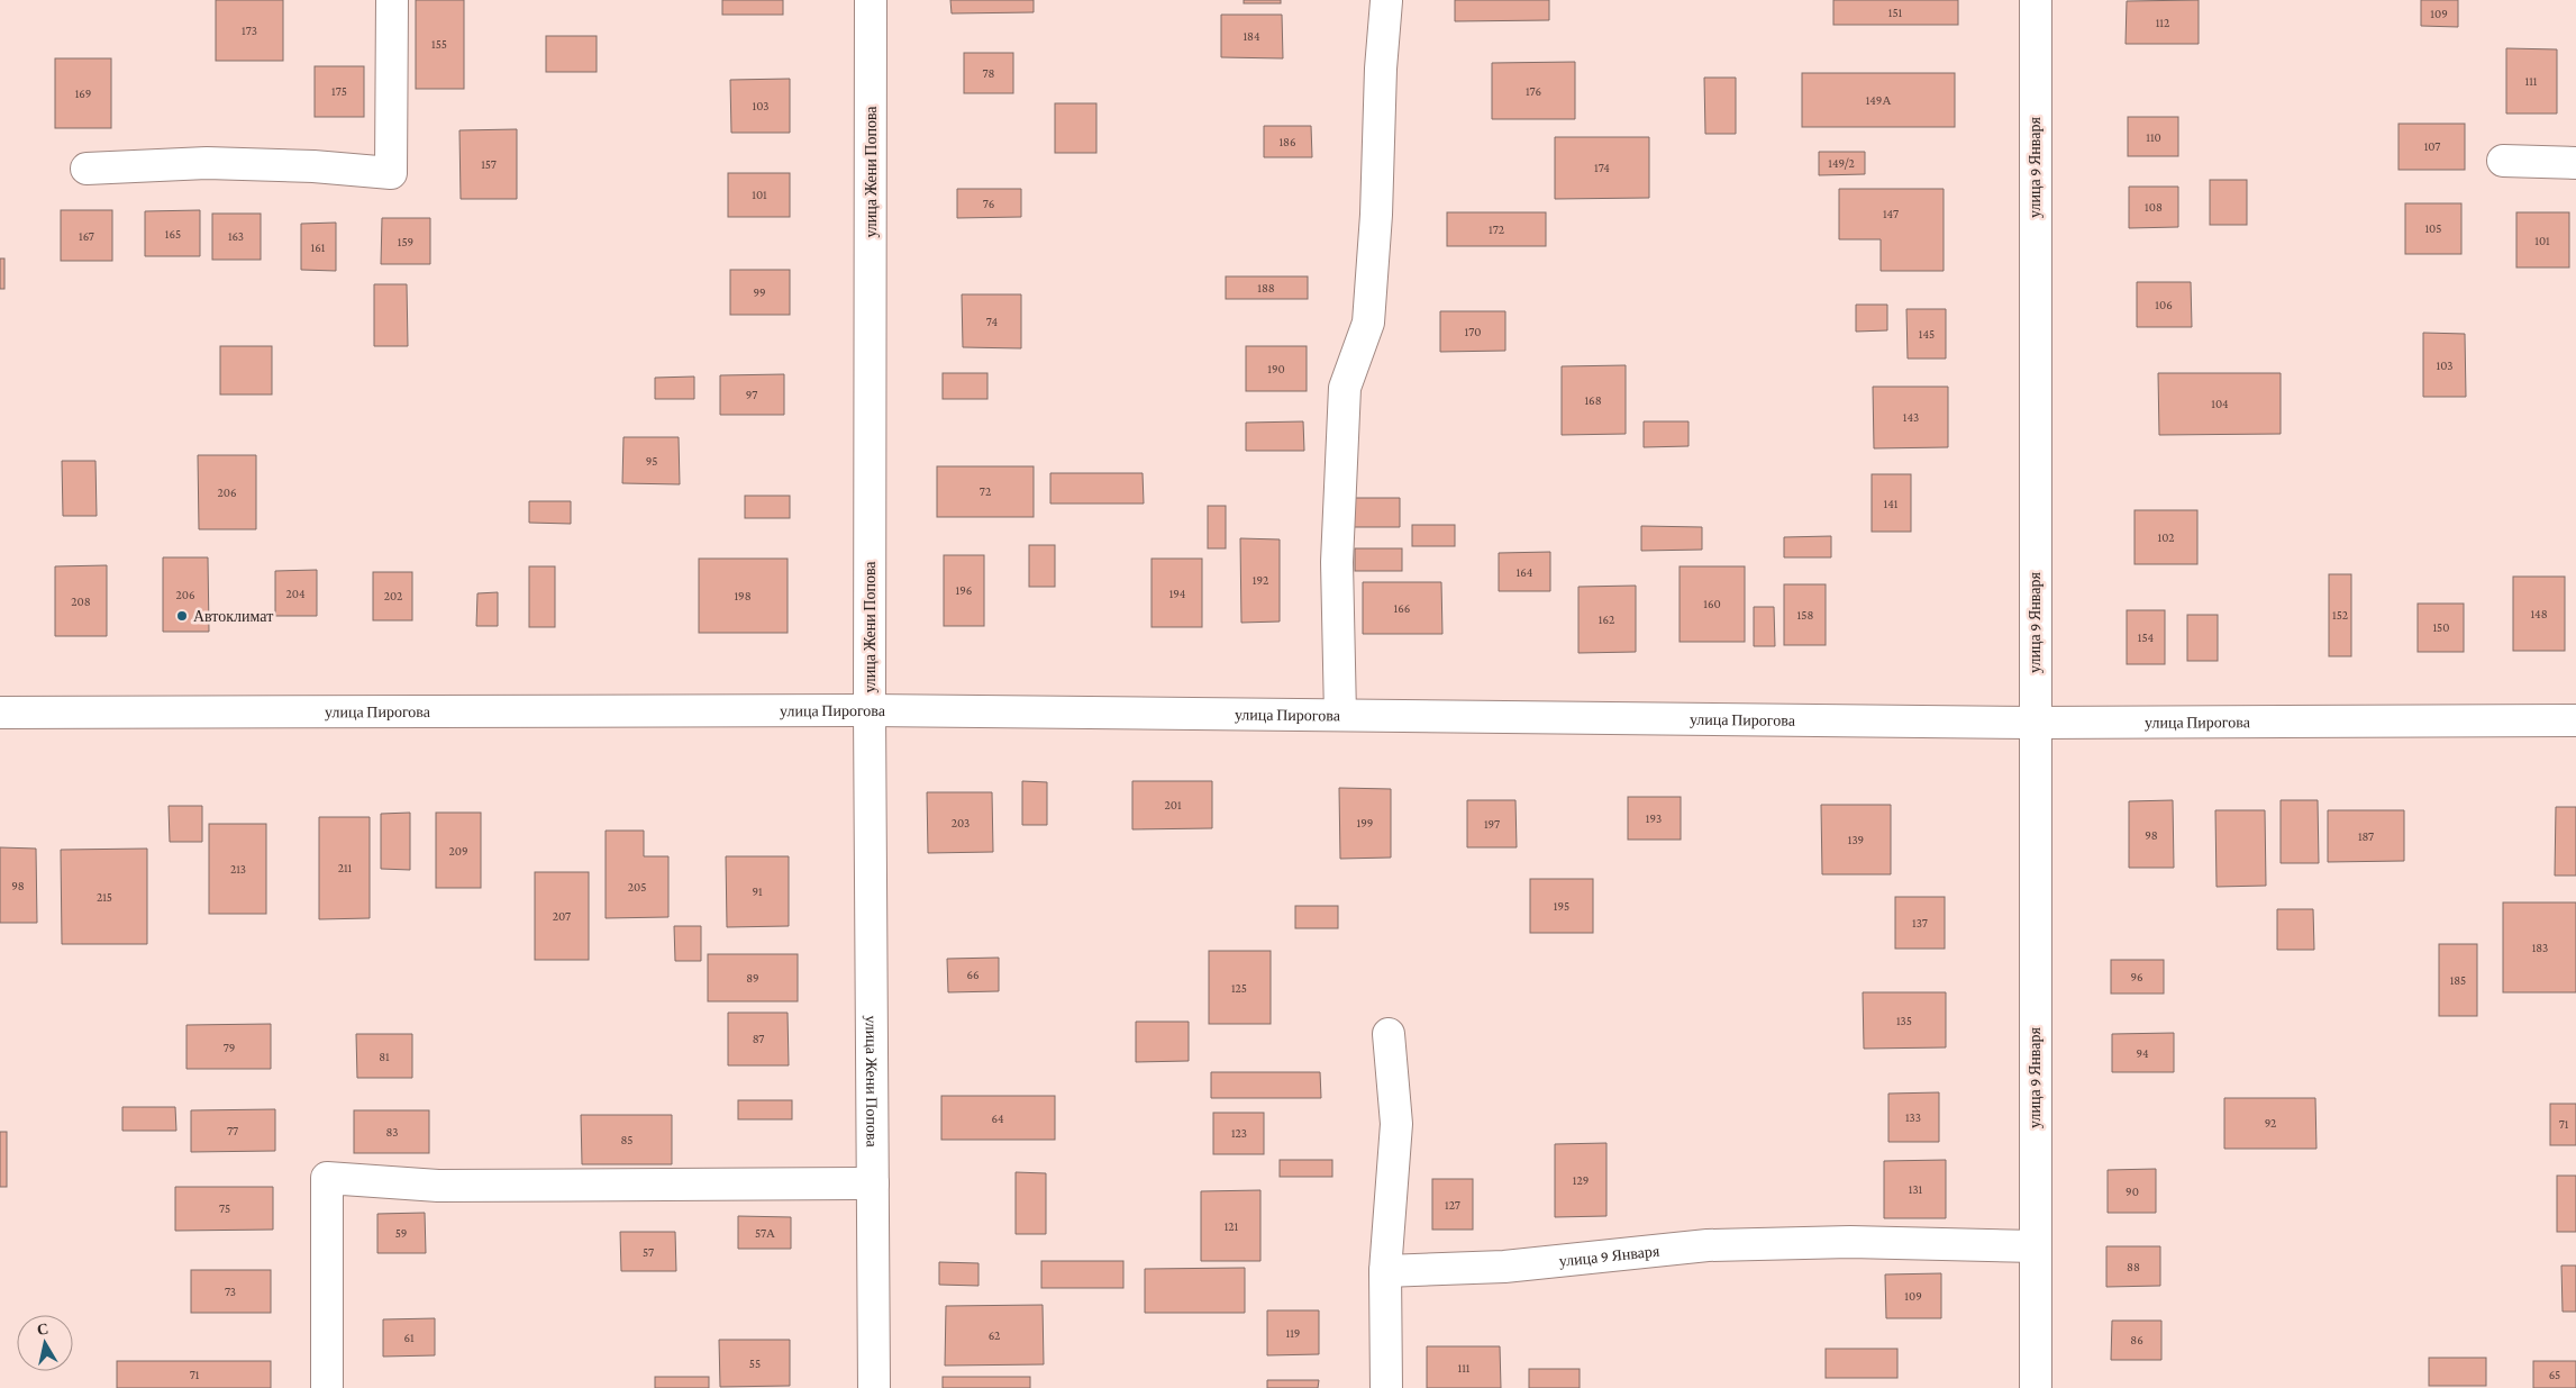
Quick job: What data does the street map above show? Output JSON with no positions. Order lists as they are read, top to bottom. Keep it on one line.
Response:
{"streets":{"street":["улица 9 Января","улица Жени Попова","улица Пирогова"]},"crossings":[["улица 9 Января","улица Пирогова"],["улица Жени Попова","улица Пирогова"]],"places":["Автоклимат"],"house_numbers":["151","109","112","173","184","155","78","111","175","176","169","149А","103","110","186","107","149/2","157","174","101","76","108","147","105","172","165","167","163","101","159","161","188","99","106","74","170","145","103","190","97","168","104","143","95","72","206","141","102","164","192","196","204","194","206","202","198","208","160","166","148","158","152","162","150","154","201","193","203","199","197","98","187","139","209","211","213","98","205","91","215","195","207","137","183","66","96","89","185","125","135","87","79","94","81","133","64","92","71","77","83","123","85","129","131","90","127","75","121","59","57А","57","88","73","109","119","62","61","86","55","111","71","65"],"north":"top"}
